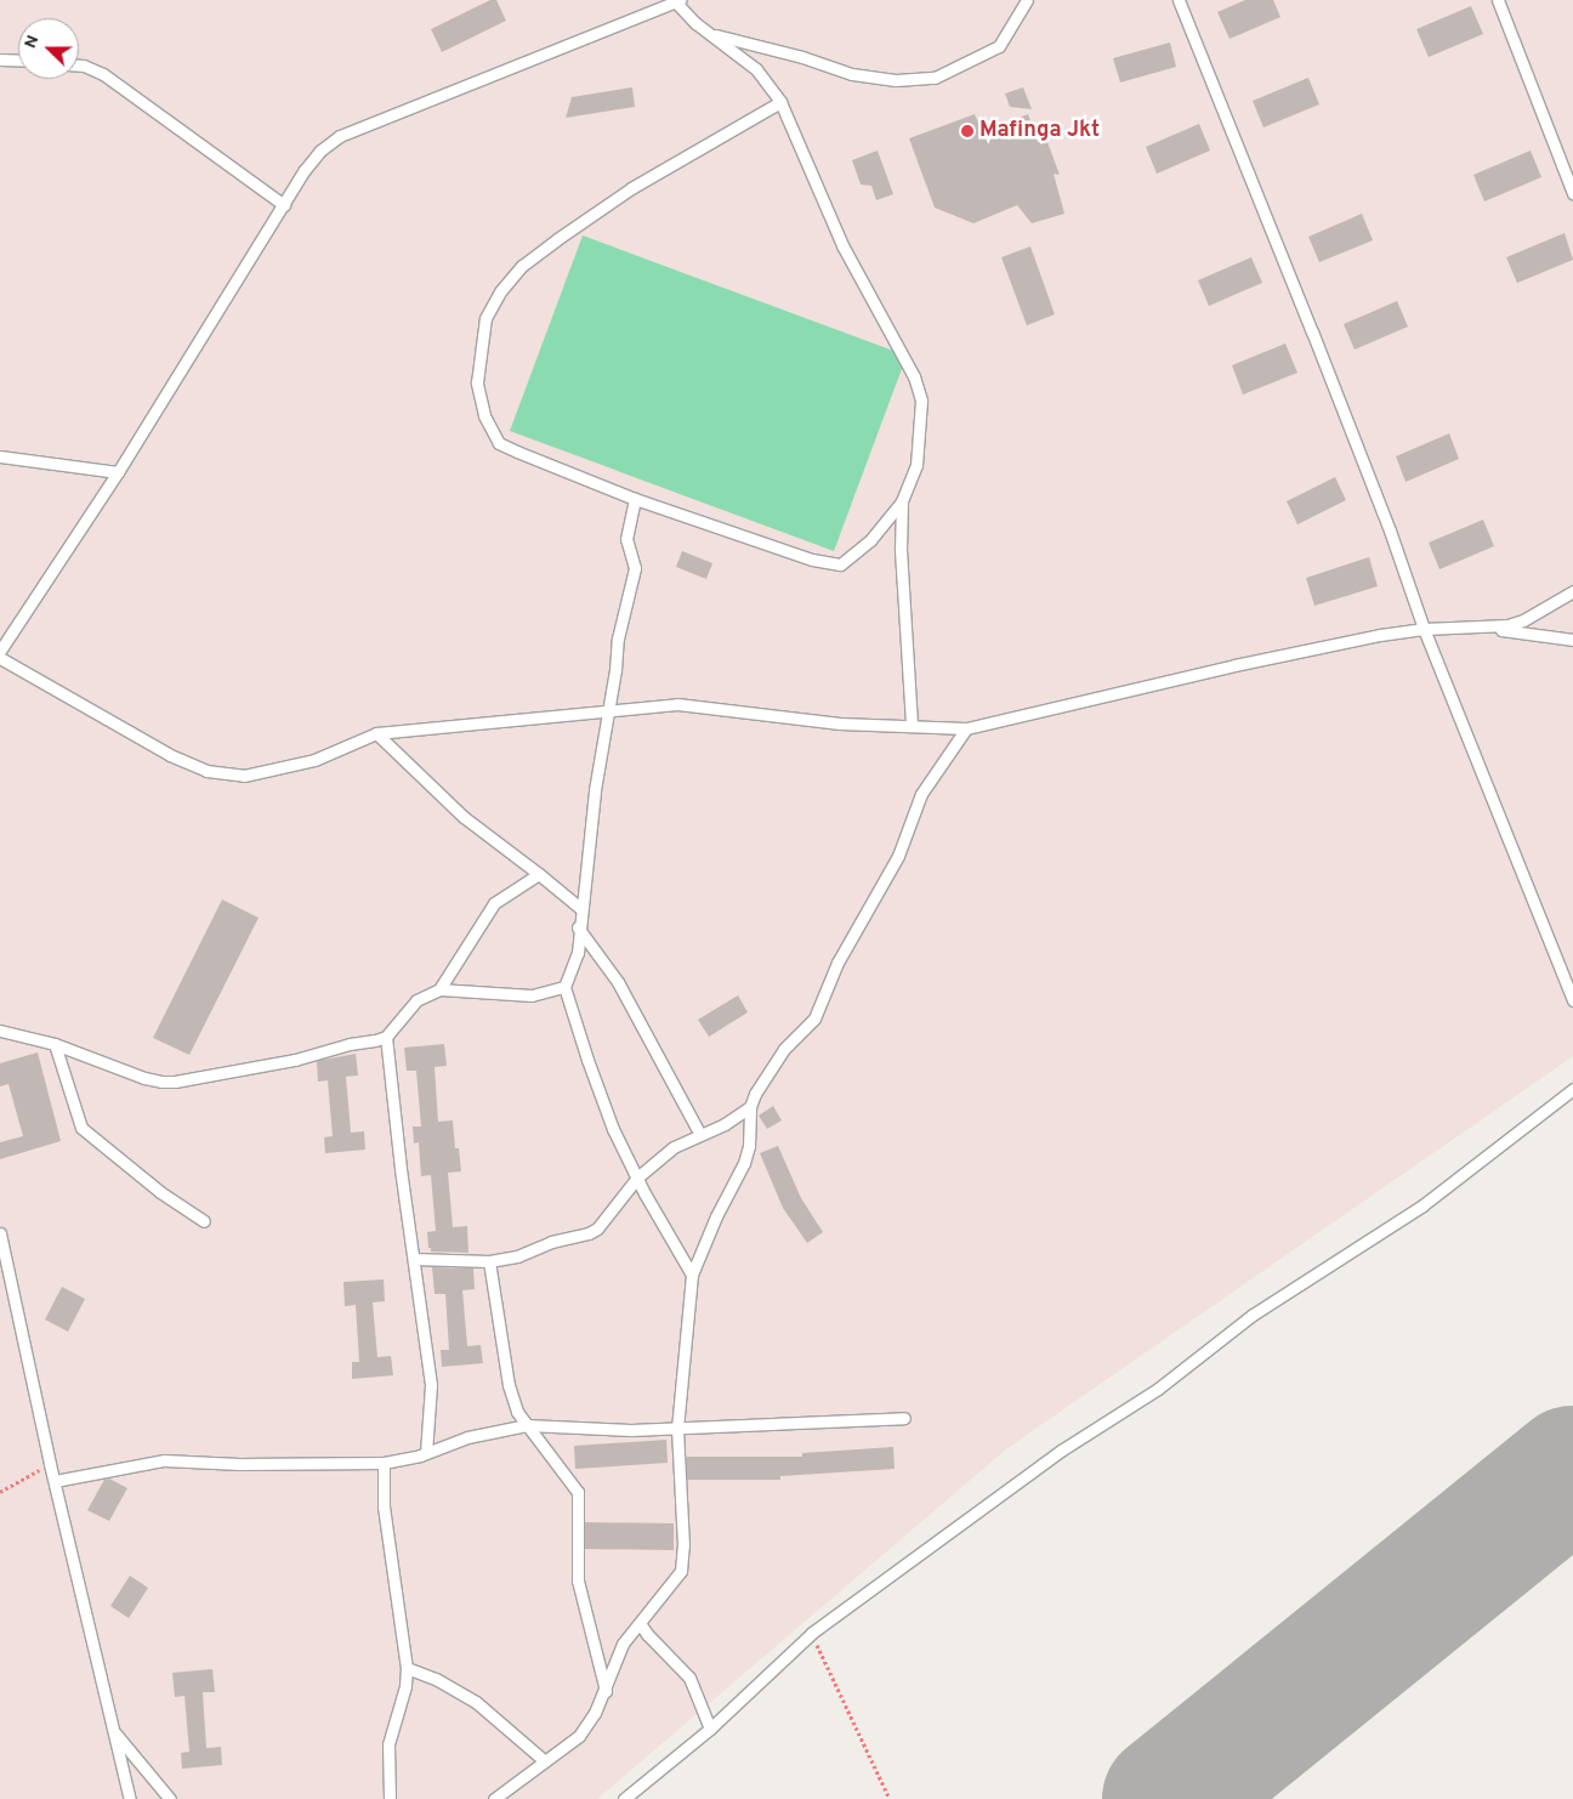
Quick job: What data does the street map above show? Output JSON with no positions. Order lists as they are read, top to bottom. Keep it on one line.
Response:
{"places":["Mafinga Jkt"],"north":"left"}
